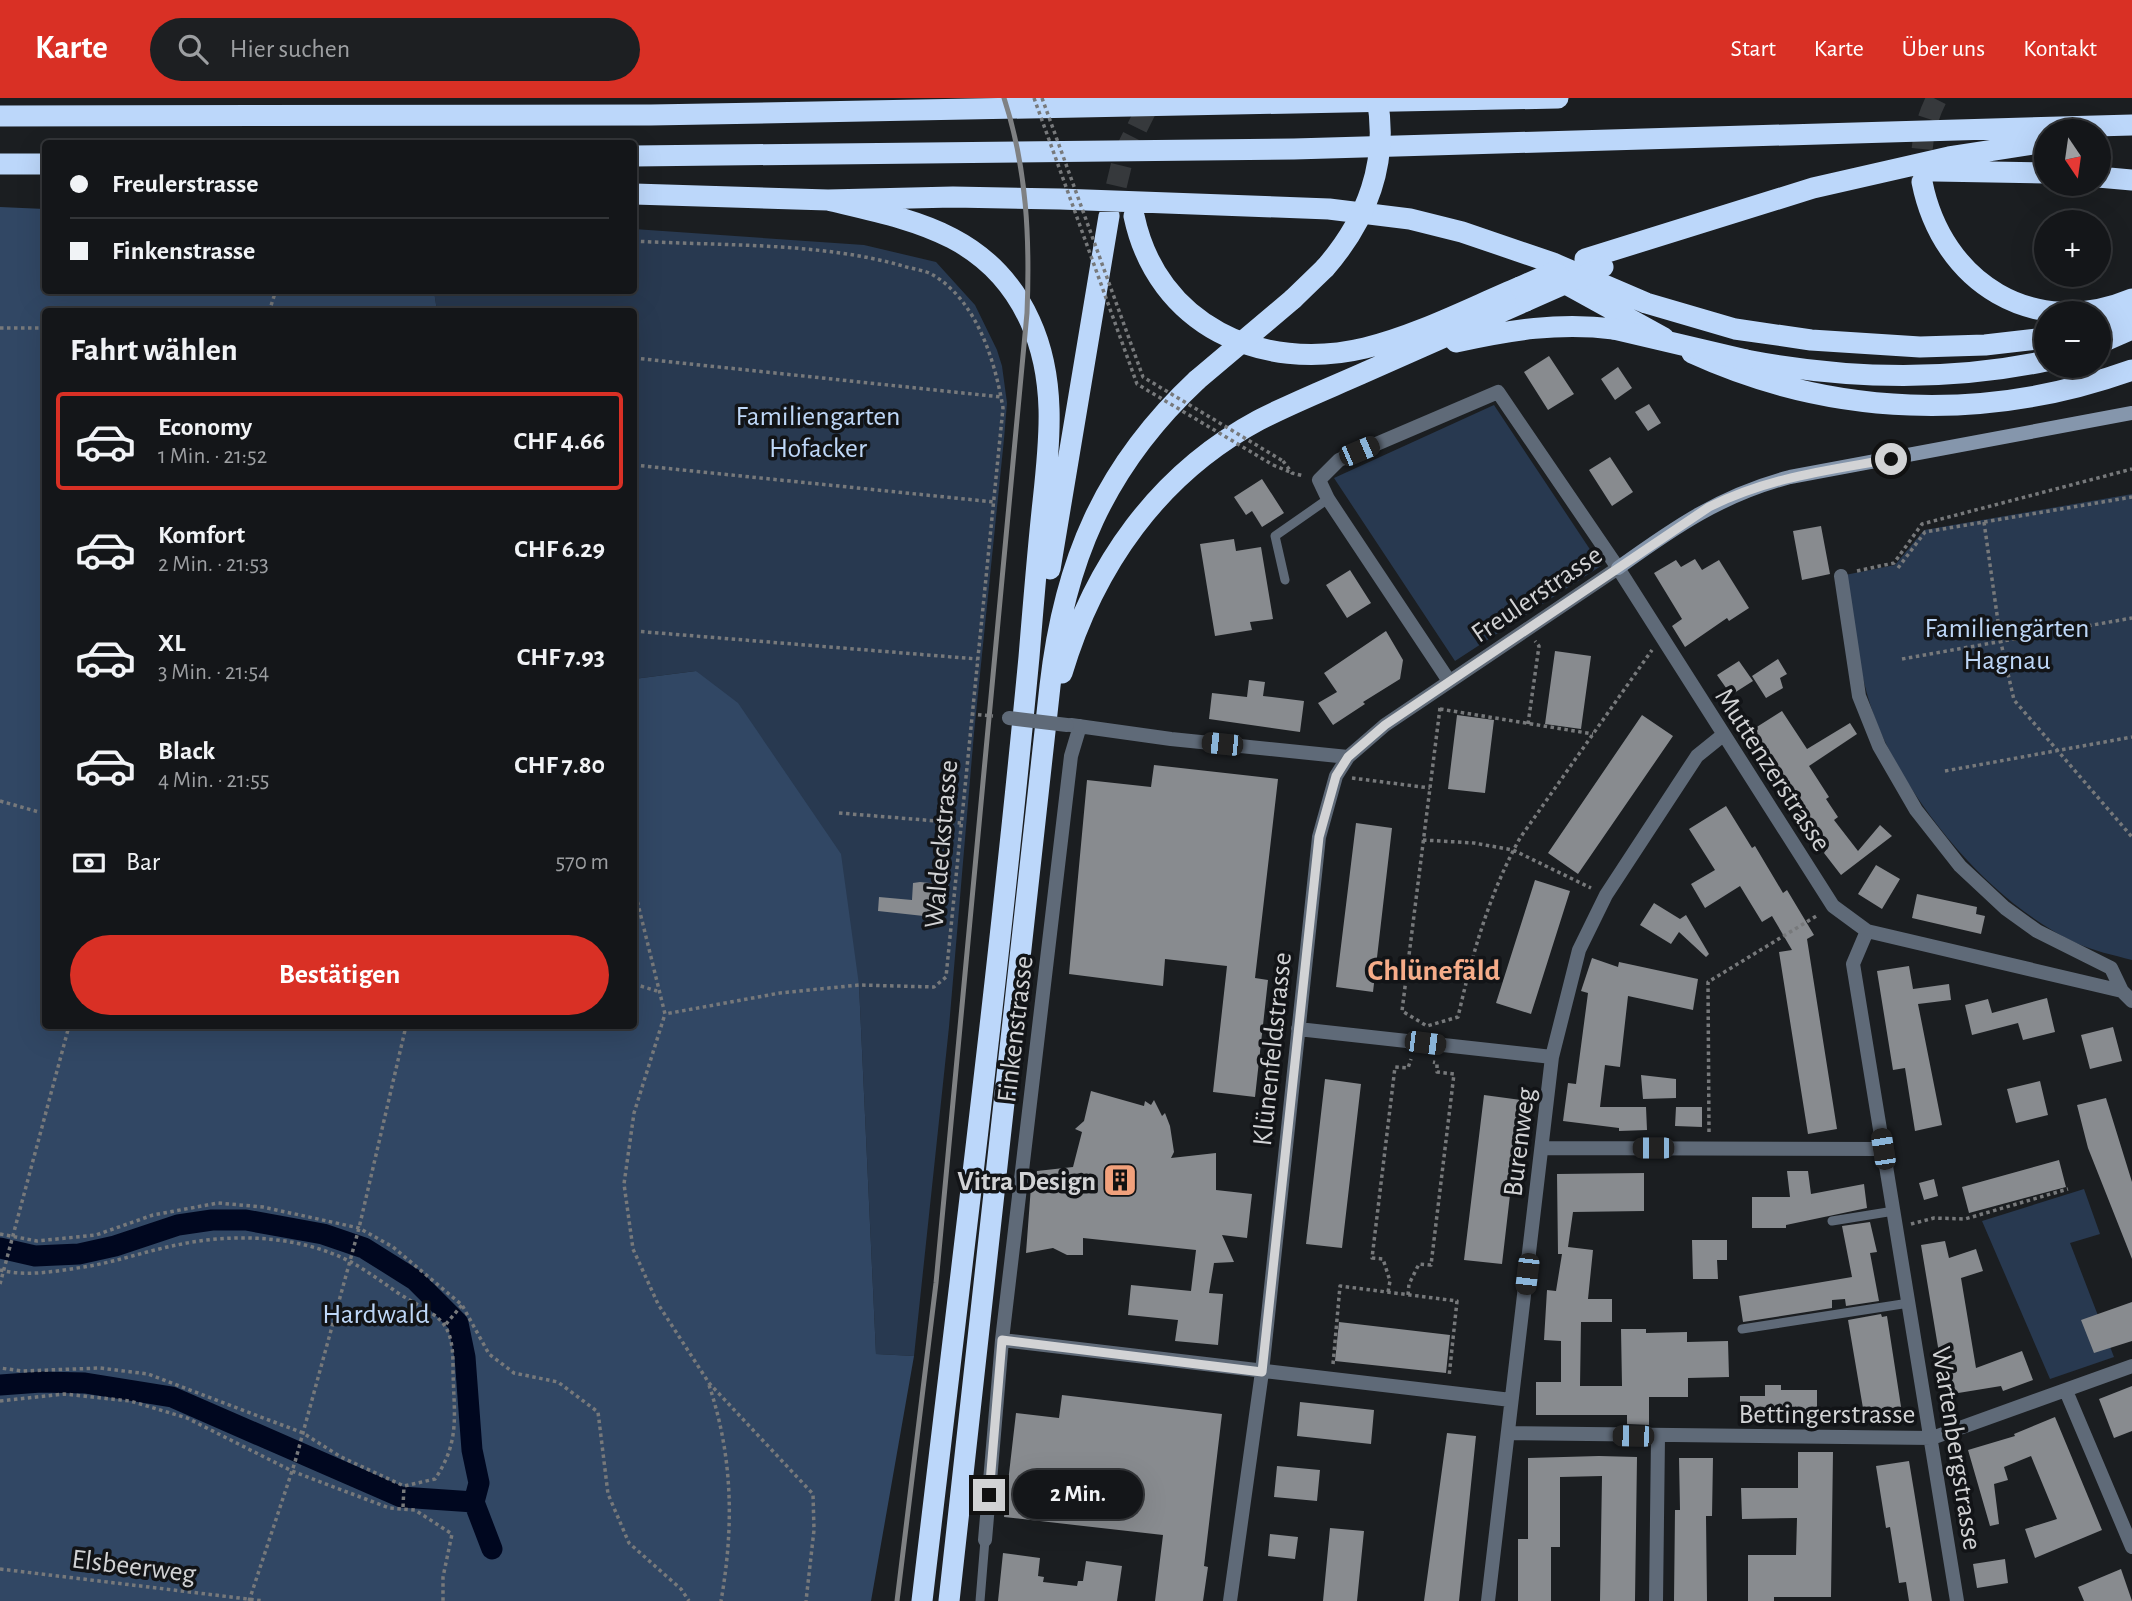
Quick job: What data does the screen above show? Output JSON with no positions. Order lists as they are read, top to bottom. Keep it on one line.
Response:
{"streets":{"street":["Freulerstrasse","Muttenzerstrasse","Finkenstrasse","Klünenfeldstrasse","Burenweg","Bettingerstrasse","Wartenbergstrasse"],"path":["Waldeckstrasse","Elsbeerweg"]},"crossings":[["Freulerstrasse","Muttenzerstrasse"],["Freulerstrasse","Klünenfeldstrasse"],["Muttenzerstrasse","Burenweg"],["Muttenzerstrasse","Wartenbergstrasse"],["Burenweg","Bettingerstrasse"],["Bettingerstrasse","Wartenbergstrasse"]],"districts":["Chlünefäld"],"parks":["Familiengarten Hofacker","Familiengärten Hagnau","Hardwald"],"places":{"building":["Vitra Design"]},"north":"bottom","page":{"header":"Karte","search":"Hier suchen","nav":["Start","Karte","Über uns","Kontakt"],"map_buttons":["+","−"],"banner":["Freulerstrasse","Finkenstrasse"],"heading":"Fahrt wählen","list":[{"name":"Economy","note":"1 Min. · 21:52","value":"CHF 4.66"},{"name":"Komfort","note":"2 Min. · 21:53","value":"CHF 6.29"},{"name":"XL","note":"3 Min. · 21:54","value":"CHF 7.93"},{"name":"Black","note":"4 Min. · 21:55","value":"CHF 7.80"}],"pay":["Bar","570 m"],"buttons":"Bestätigen","bubble":"2 Min."}}
